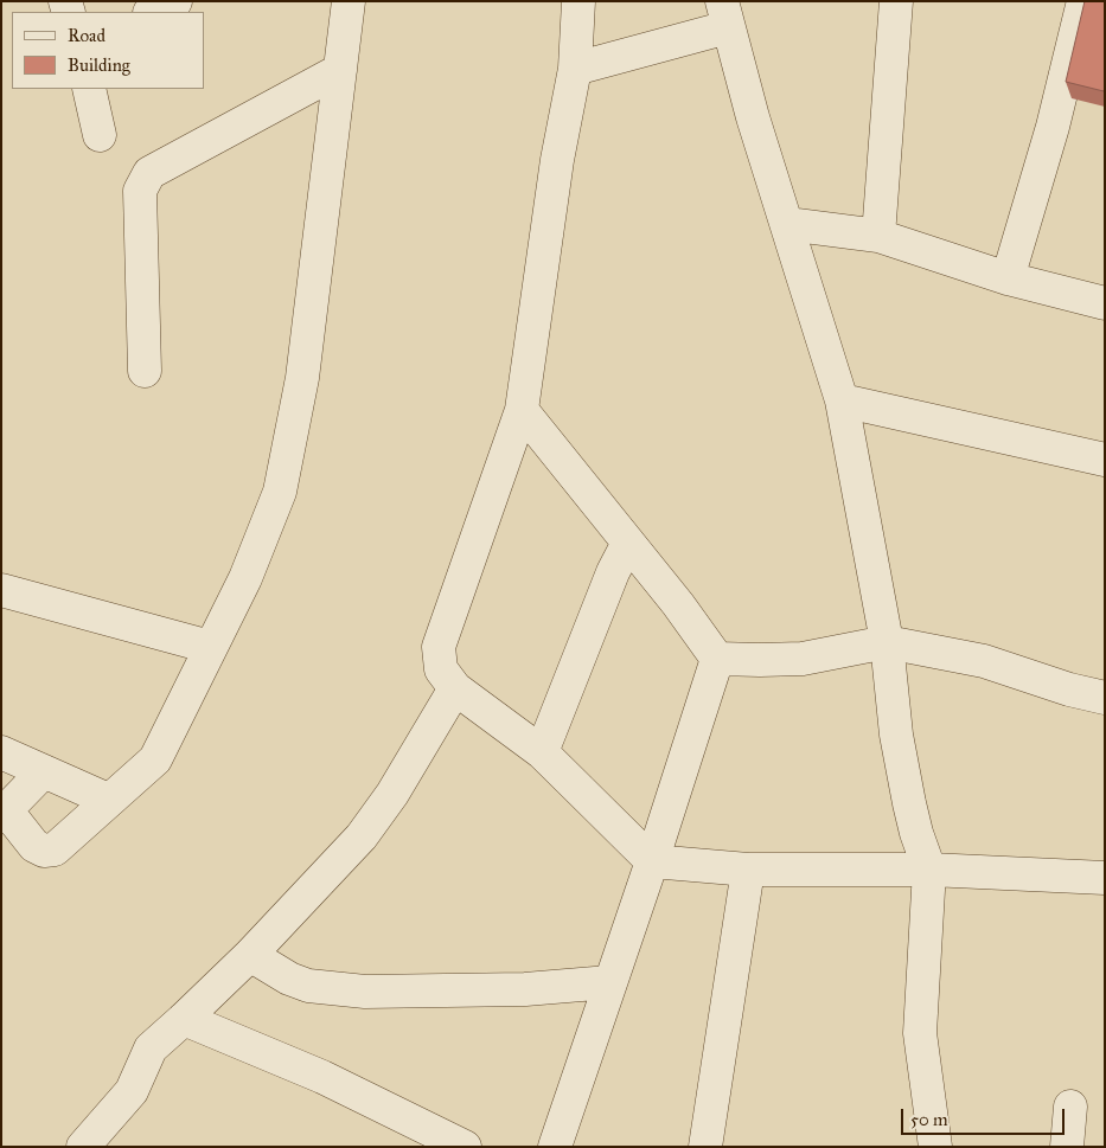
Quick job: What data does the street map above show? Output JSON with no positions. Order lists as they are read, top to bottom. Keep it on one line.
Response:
{"legend":["Road","Building"],"scale_bar":"50 m"}
